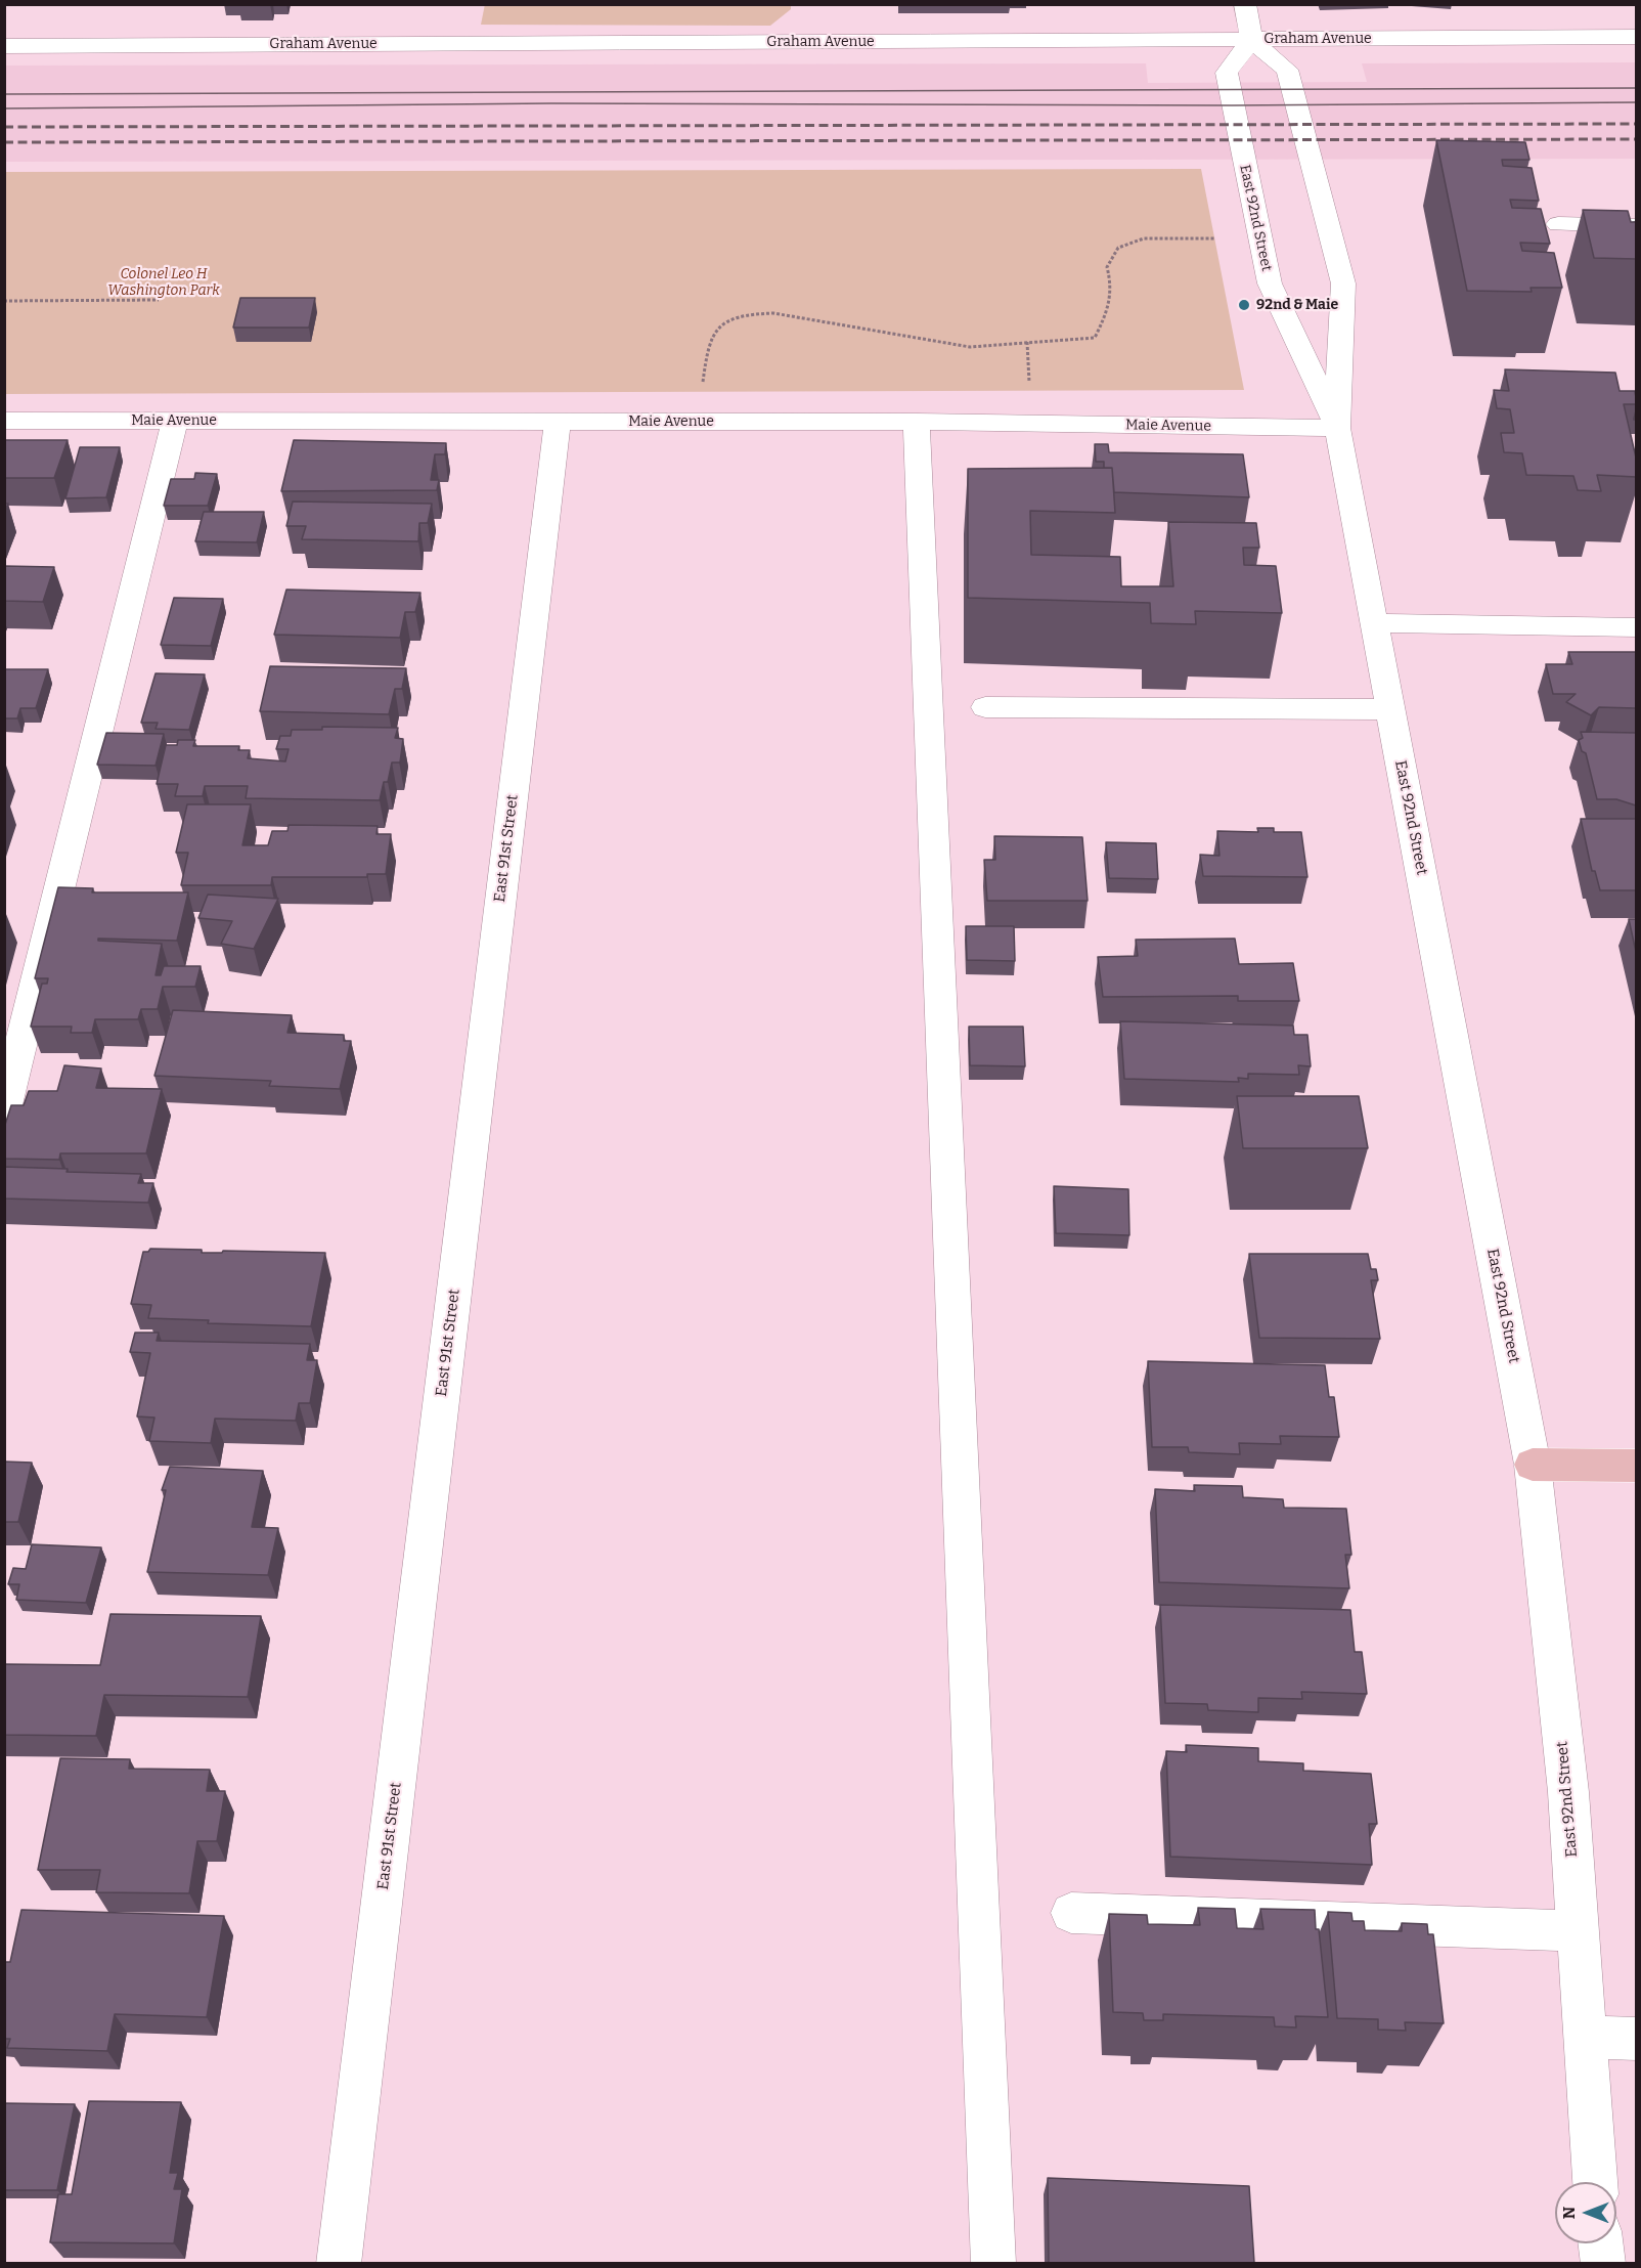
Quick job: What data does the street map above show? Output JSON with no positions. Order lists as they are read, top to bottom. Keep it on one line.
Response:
{"streets":{"street":["Graham Avenue","East 92nd Street","Maie Avenue","East 91st Street"]},"crossings":[["Graham Avenue","East 92nd Street"],["East 92nd Street","Maie Avenue"],["Maie Avenue","East 91st Street"]],"parks":["Colonel Leo H Washington Park"],"places":["92nd & Maie"],"north":"left"}
